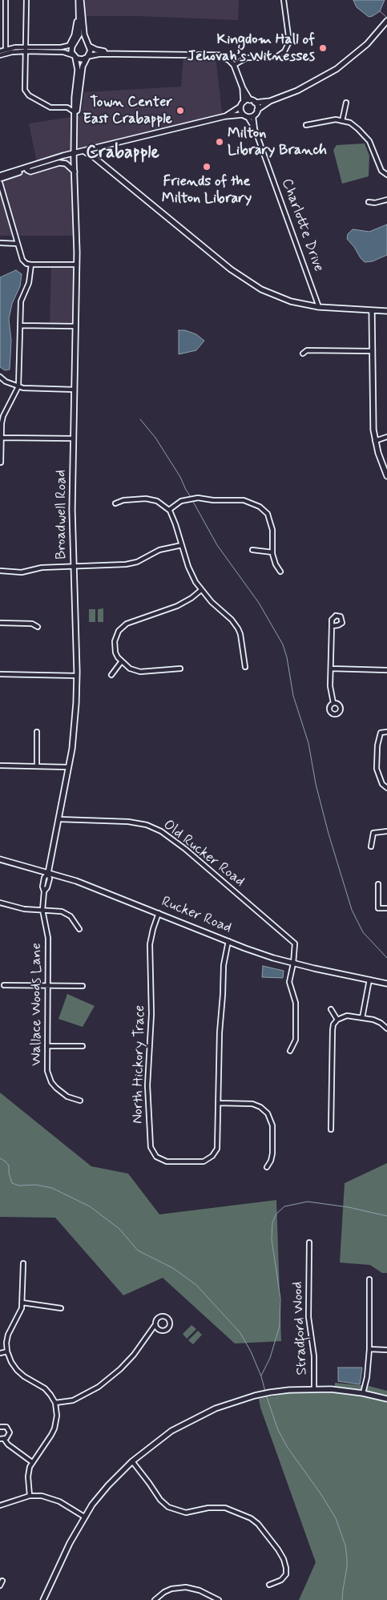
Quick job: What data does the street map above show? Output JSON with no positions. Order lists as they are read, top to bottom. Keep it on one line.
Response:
{"streets":{"street":["Charlotte Drive","Broadwell Road","Old Rucker Road","Rucker Road","Wallace Woods Lane","North Hickory Trace","Stradford Wood"]},"crossings":[["Broadwell Road","Old Rucker Road"],["Broadwell Road","Rucker Road"],["Broadwell Road","Wallace Woods Lane"],["Old Rucker Road","Rucker Road"],["Rucker Road","Wallace Woods Lane"],["Rucker Road","North Hickory Trace"]],"districts":["Crabapple"],"places":["Kingdom Hall of Jehovah’s Witnesses","Town Center East Crabapple","Milton Library Branch","Friends of the Milton Library"]}
